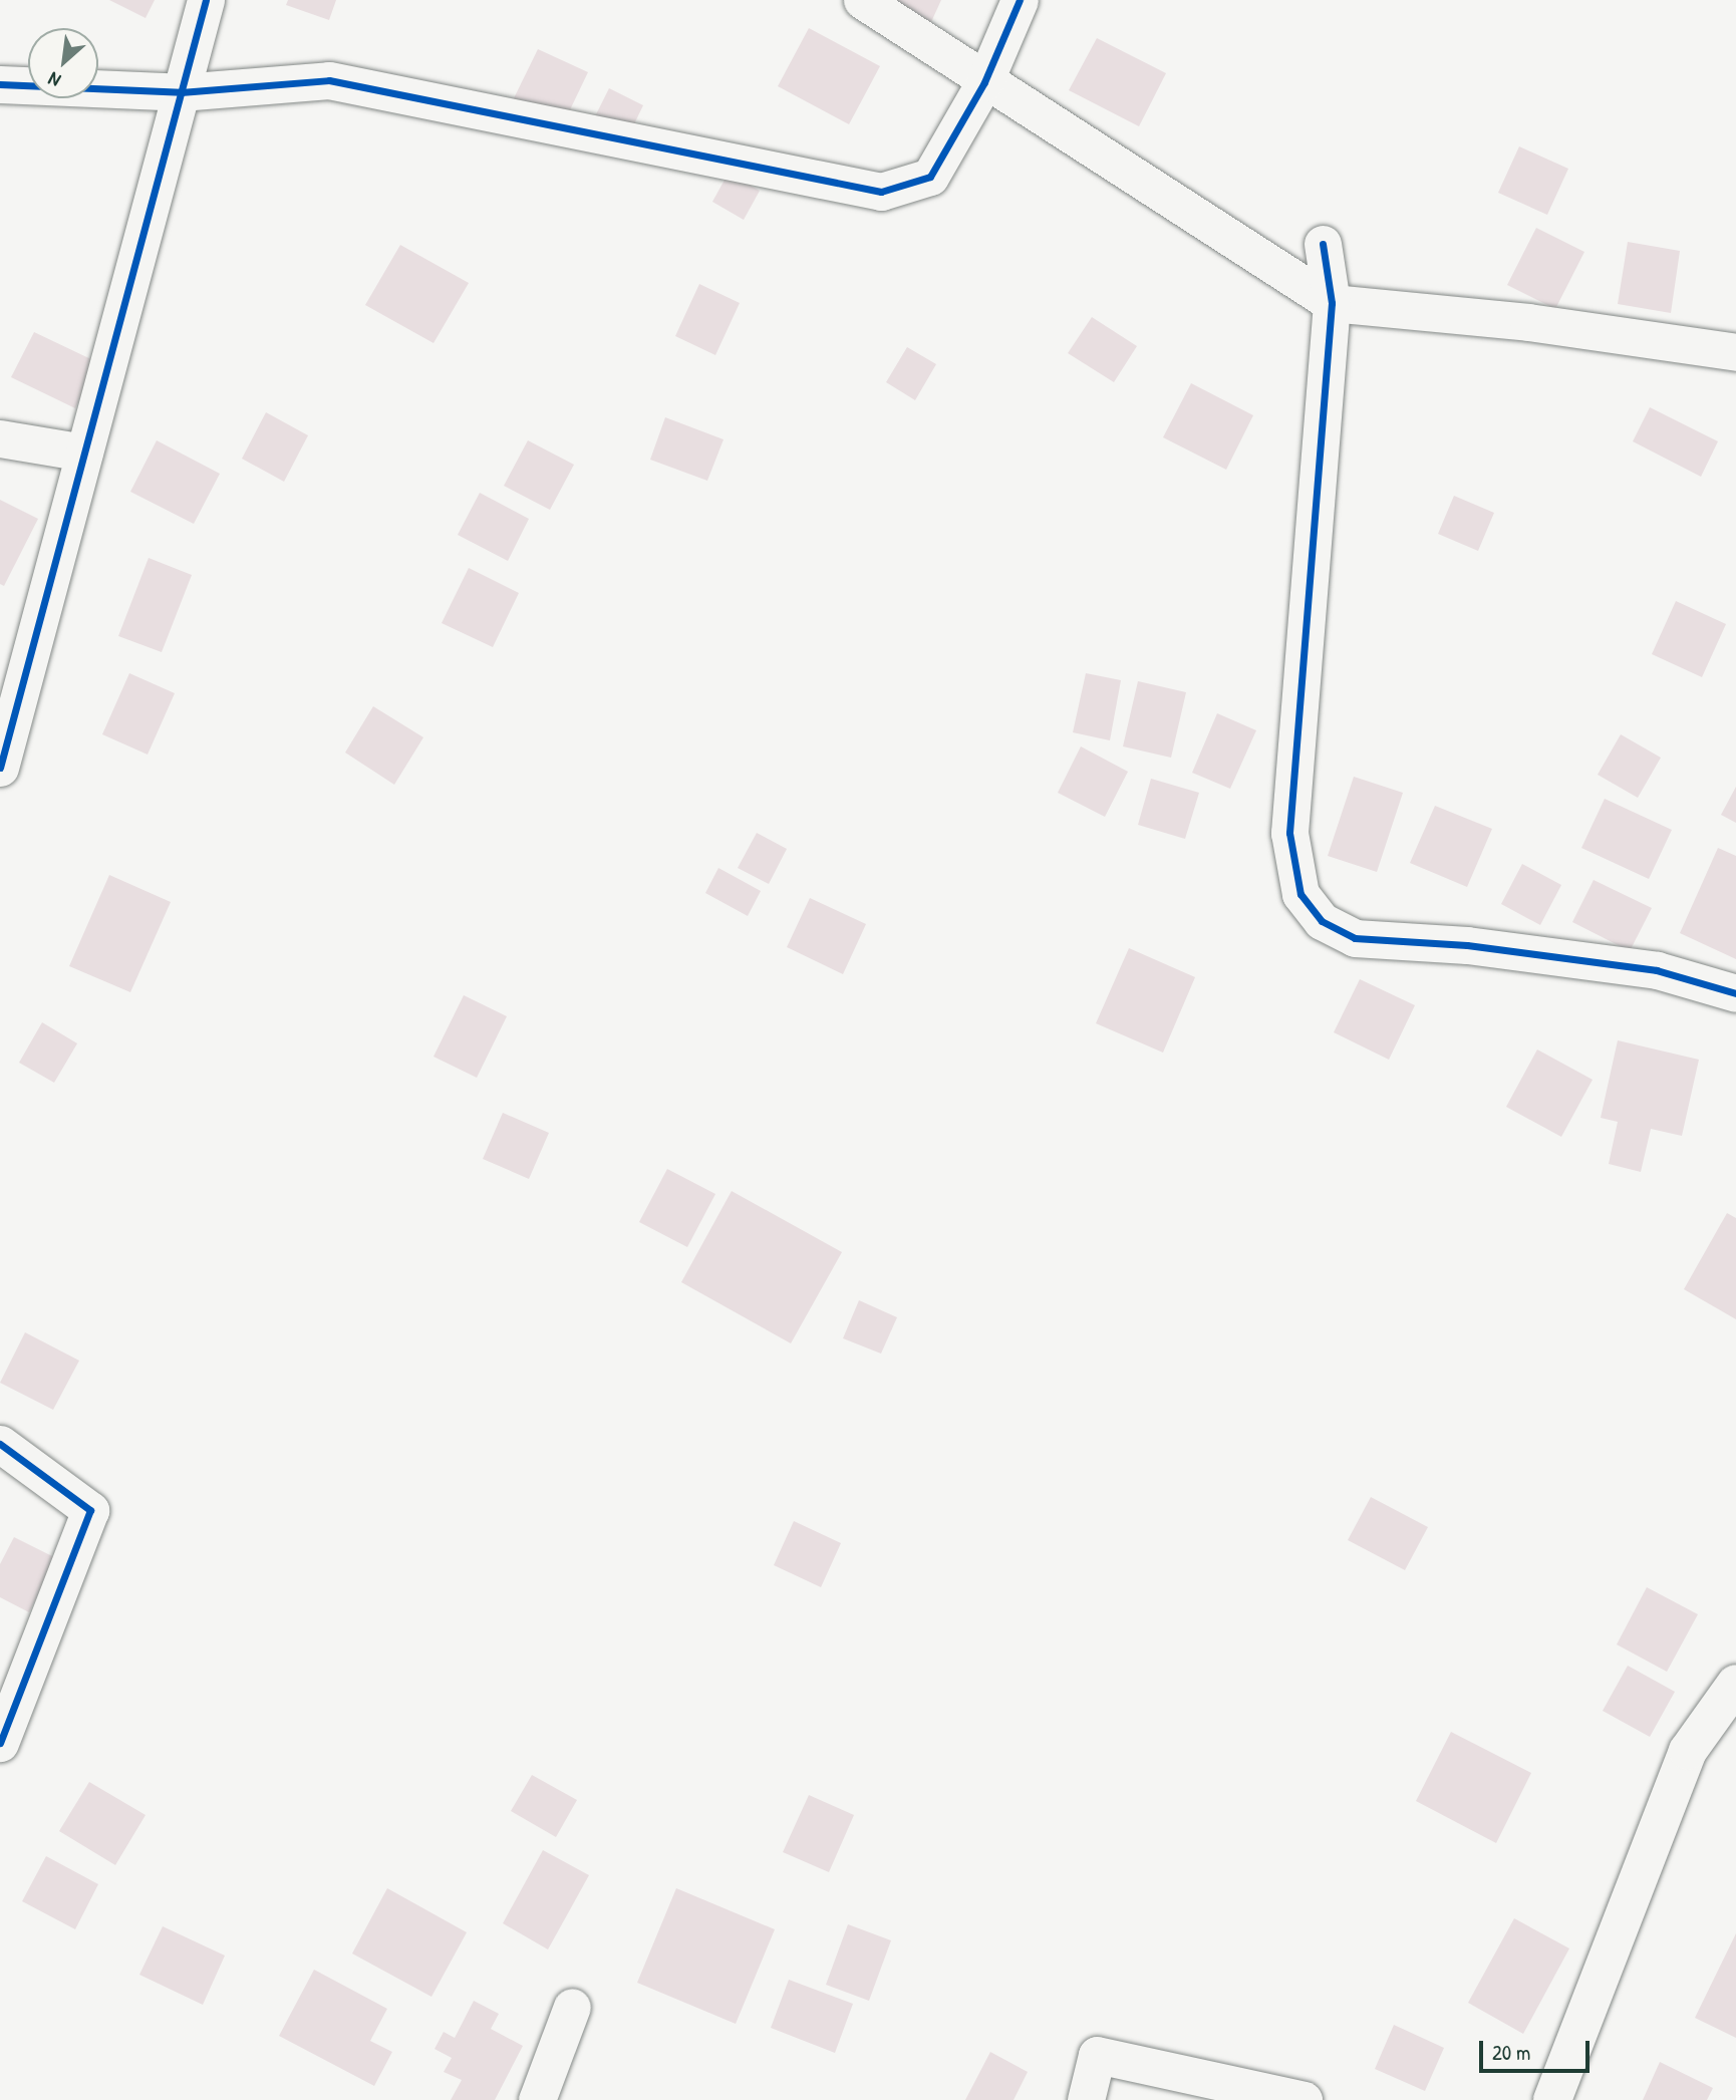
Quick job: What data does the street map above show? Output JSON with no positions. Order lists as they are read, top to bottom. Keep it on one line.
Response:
{"scale_bar":"20 m","north":"bottom left"}
